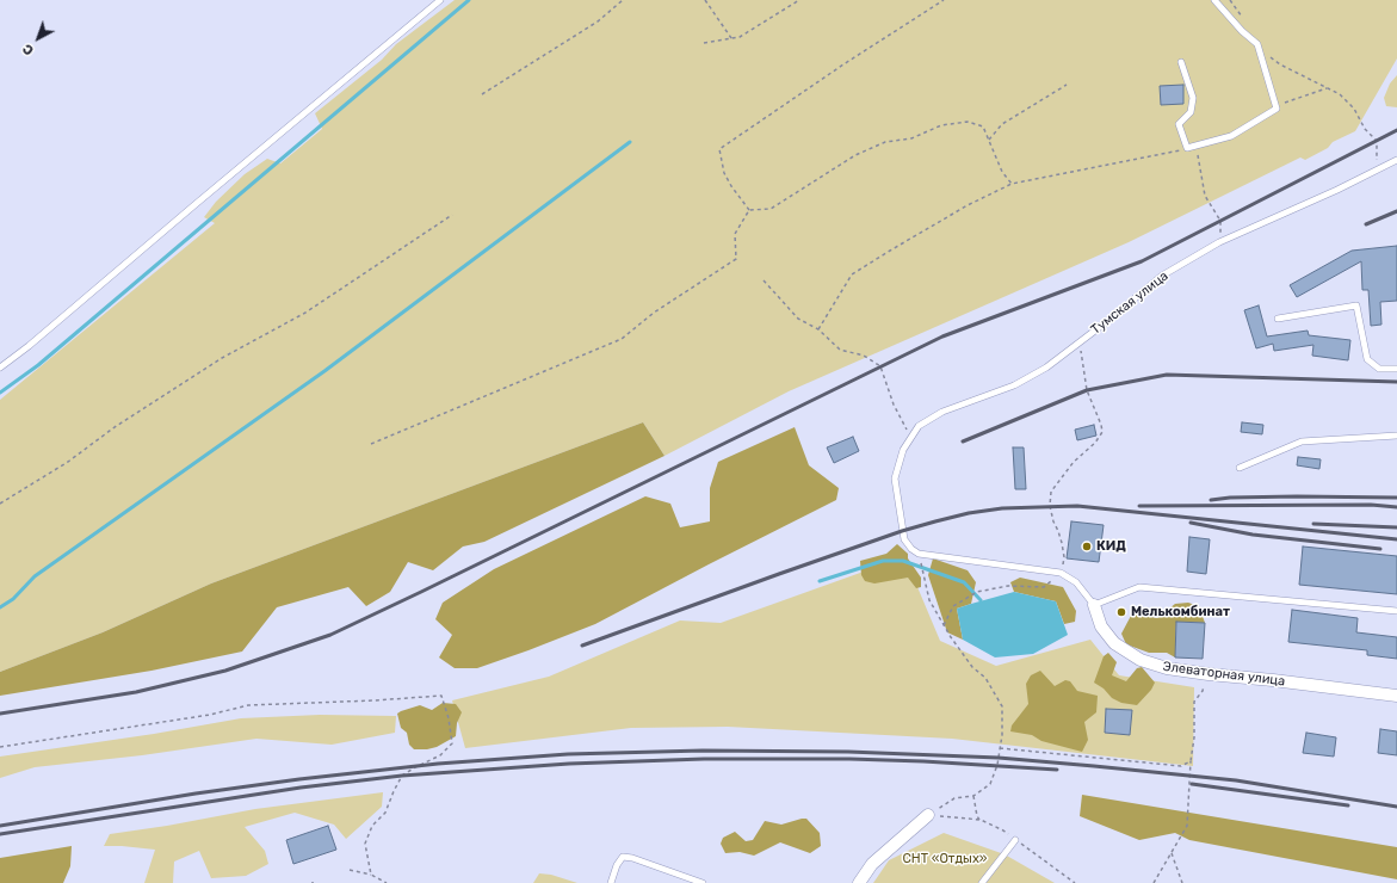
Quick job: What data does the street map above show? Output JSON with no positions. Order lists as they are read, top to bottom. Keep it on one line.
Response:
{"streets":{"street":["Элеваторная улица"],"lane":["Тумская улица"]},"crossings":[["Тумская улица","Элеваторная улица"]],"parks":["СНТ «Отдых»"],"places":["КИД","Мелькомбинат"],"north":"bottom left"}
